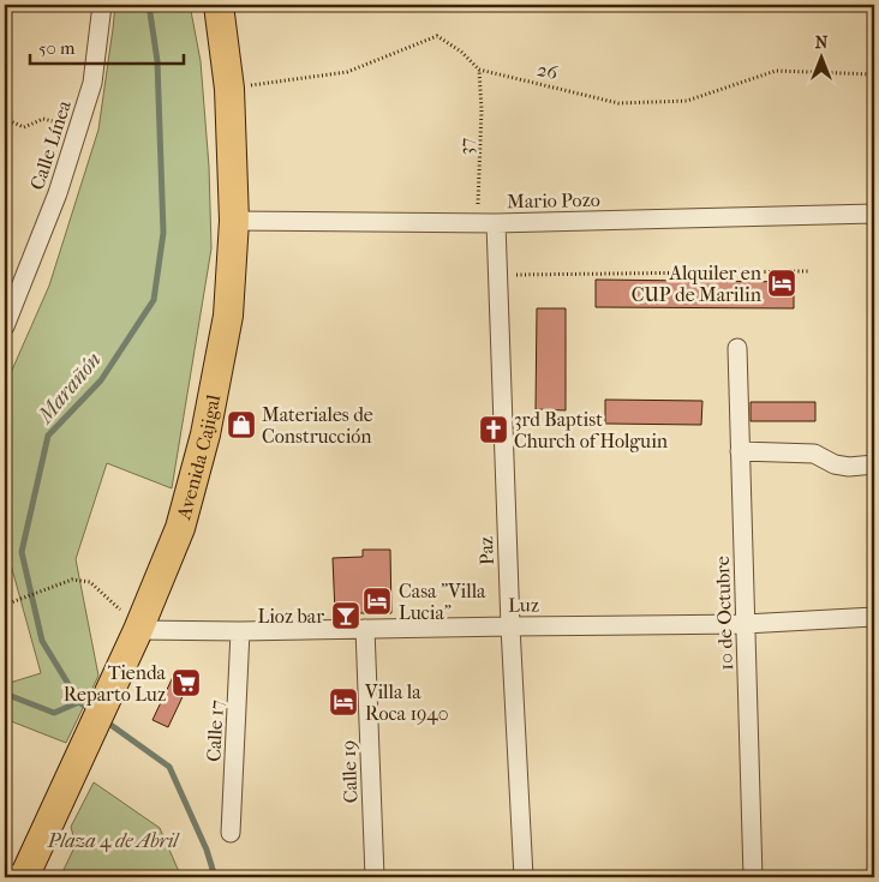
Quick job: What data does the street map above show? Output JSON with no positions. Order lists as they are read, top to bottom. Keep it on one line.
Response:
{"streets":{"main road":["Avenida Cajigal"],"street":["Calle Línea","Mario Pozo","Paz","Luz","10 de Octubre","Calle 17","Calle 19"],"path":["26","37"]},"crossings":[["26","37"],["26","Avenida Cajigal"],["37","Mario Pozo"],["Mario Pozo","Avenida Cajigal"],["Mario Pozo","Paz"],["Avenida Cajigal","Luz"],["Paz","Luz"],["Luz","10 de Octubre"],["Luz","Calle 17"],["Luz","Calle 19"]],"water":["Marañón"],"parks":["Plaza 4 de Abril"],"places":{"hotel":["Alquiler en CUP de Marilin","Casa \"Villa Lucia\"","Villa la Roca 1940"],"shop":["Materiales de Construcción"],"church":["3rd Baptist Church of Holguin"],"bar":["Lioz bar"],"supermarket":["Tienda Reparto Luz"]},"scale_bar":"50 m","north":"top"}
